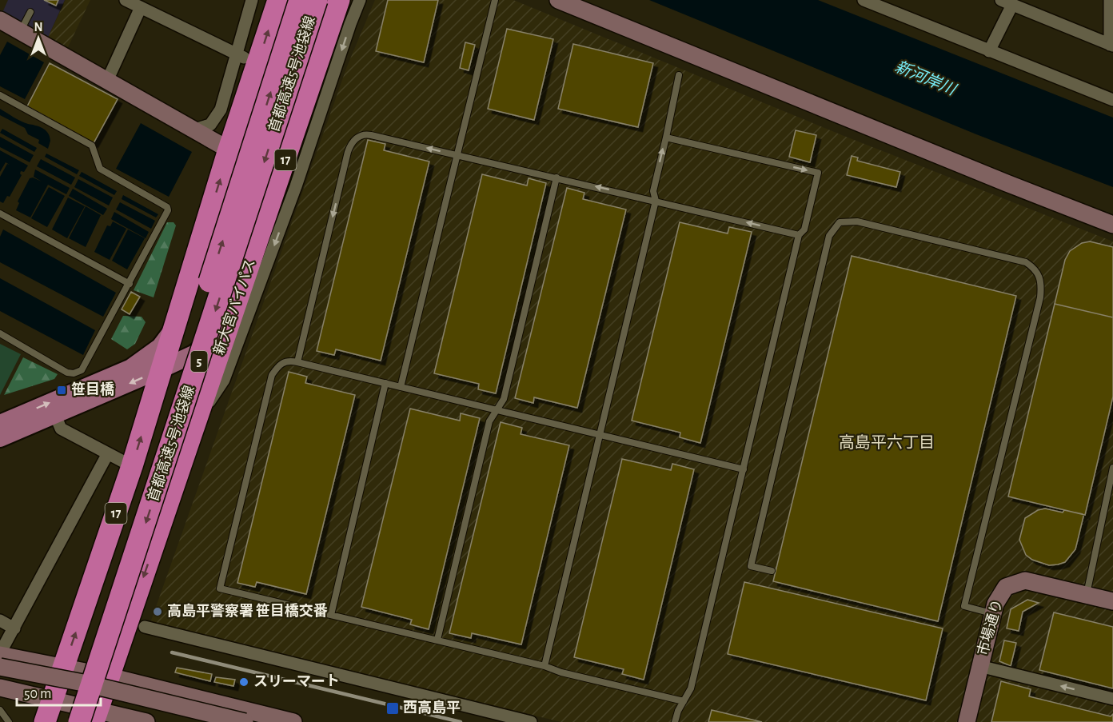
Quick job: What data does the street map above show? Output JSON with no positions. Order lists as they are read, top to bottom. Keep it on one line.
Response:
{"streets":{"highway":["首都高速5号池袋線","17","新大宮バイパス","5"],"street":["市場通り"]},"districts":["高島平六丁目"],"water":["新河岸川"],"places":{"transit":["笹目橋","西高島平"],"other":["高島平警察署 笹目橋交番","スリーマート"]},"scale_bar":"50 m","north":"top"}
